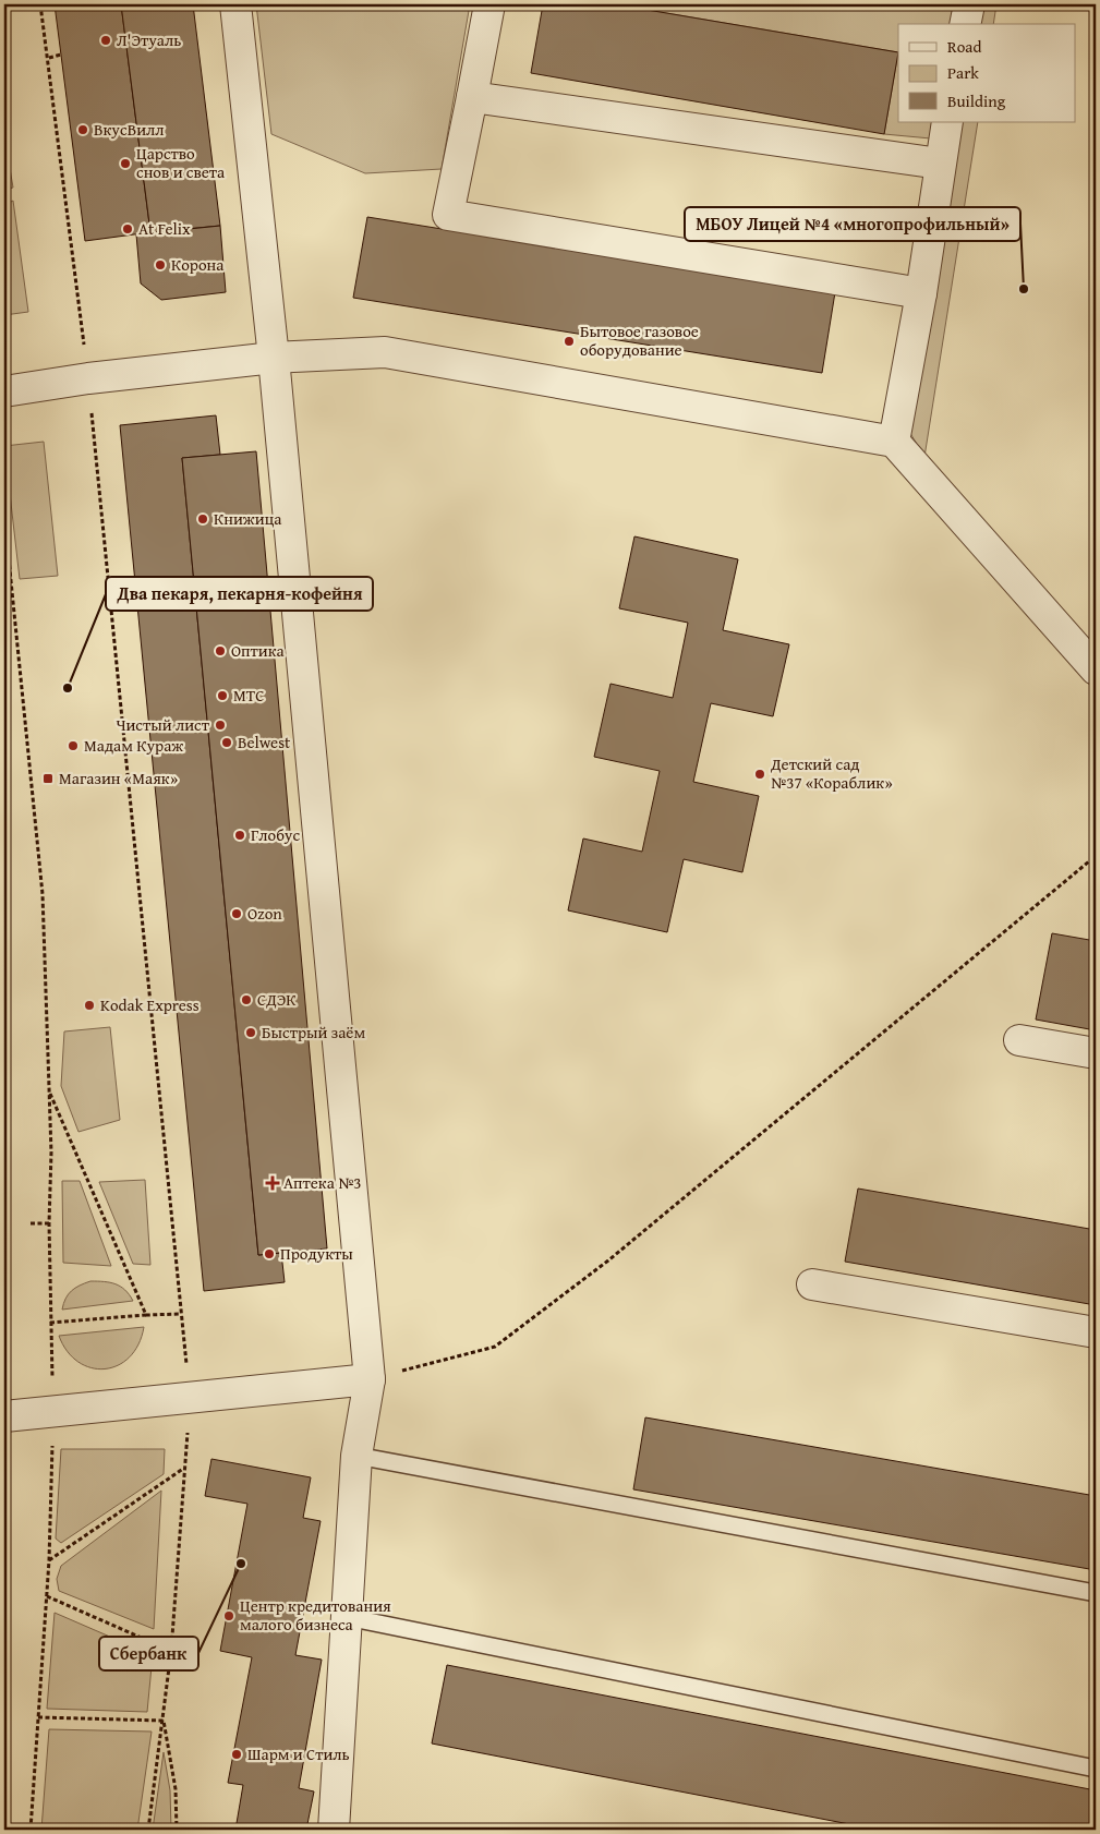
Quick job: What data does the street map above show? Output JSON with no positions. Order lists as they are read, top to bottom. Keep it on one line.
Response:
{"places":{"other":["Л'Этуаль","ВкусВилл","Царство снов и света","At Felix","Корона","МБОУ Лицей №4 «многопрофильный»","Бытовое газовое оборудование","Книжица","Оптика","Два пекаря, пекарня-кофейня","МТС","Чистый лист","Belwest","Мадам Кураж","Детский сад №37 «Кораблик»","Глобус","Ozon","СДЭК","Kodak Express","Быстрый заём","Продукты","Сбербанк","Центр кредитования малого бизнеса","Шарм и Стиль"],"transit":["Магазин «Маяк»"],"health":["Аптека №3"]},"legend":["Road","Park","Building"]}
